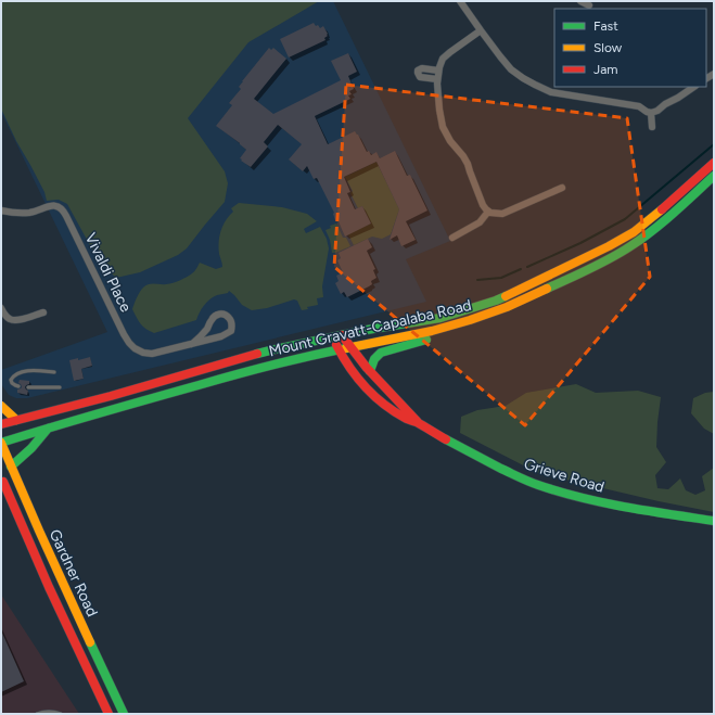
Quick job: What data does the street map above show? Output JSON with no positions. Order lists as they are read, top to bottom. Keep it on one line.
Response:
{"streets":{"main road":["Mount Gravatt-Capalaba Road","Grieve Road","Gardner Road"],"street":["Vivaldi Place"]},"crossings":[["Mount Gravatt-Capalaba Road","Grieve Road"],["Mount Gravatt-Capalaba Road","Gardner Road"]],"legend":["Fast","Slow","Jam"]}
